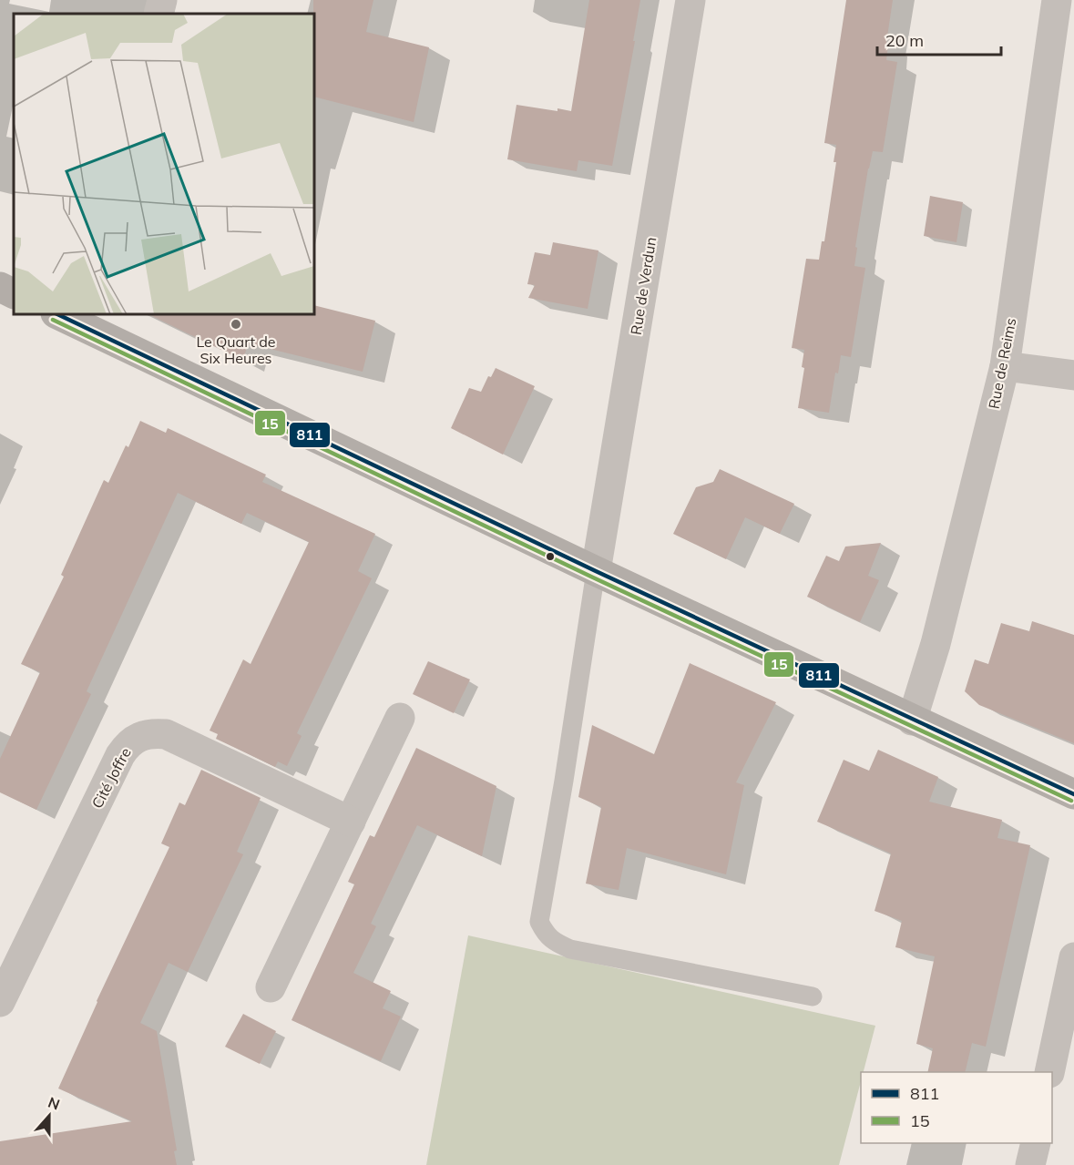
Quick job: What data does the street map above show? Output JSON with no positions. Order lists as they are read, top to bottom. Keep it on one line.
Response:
{"streets":{"street":["Rue de Verdun","Rue de Reims","Cité Joffre"]},"places":["Le Quart de Six Heures"],"lines":["transit line 811","transit line 15"],"legend":["811","15"],"scale_bar":"20 m","north":"top"}
